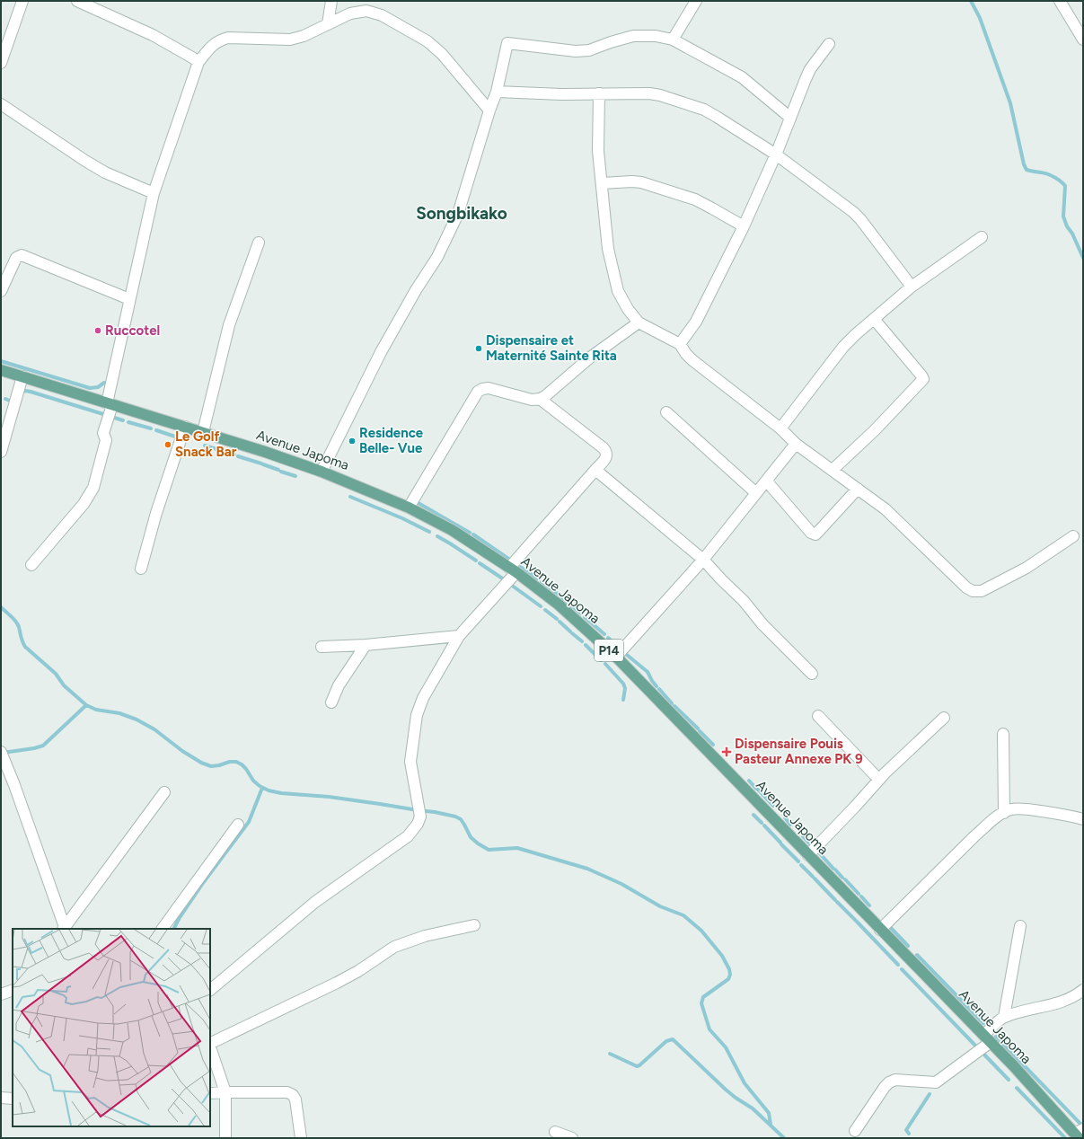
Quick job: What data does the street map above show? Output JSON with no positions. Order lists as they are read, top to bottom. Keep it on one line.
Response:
{"streets":{"main road":["Avenue Japoma","P14"]},"districts":["Songbikako"],"places":{"other":["Ruccotel","Dispensaire et Maternité Sainte Rita","Residence Belle- Vue","Le Golf Snack Bar"],"health":["Dispensaire Pouis Pasteur Annexe PK 9"]}}
